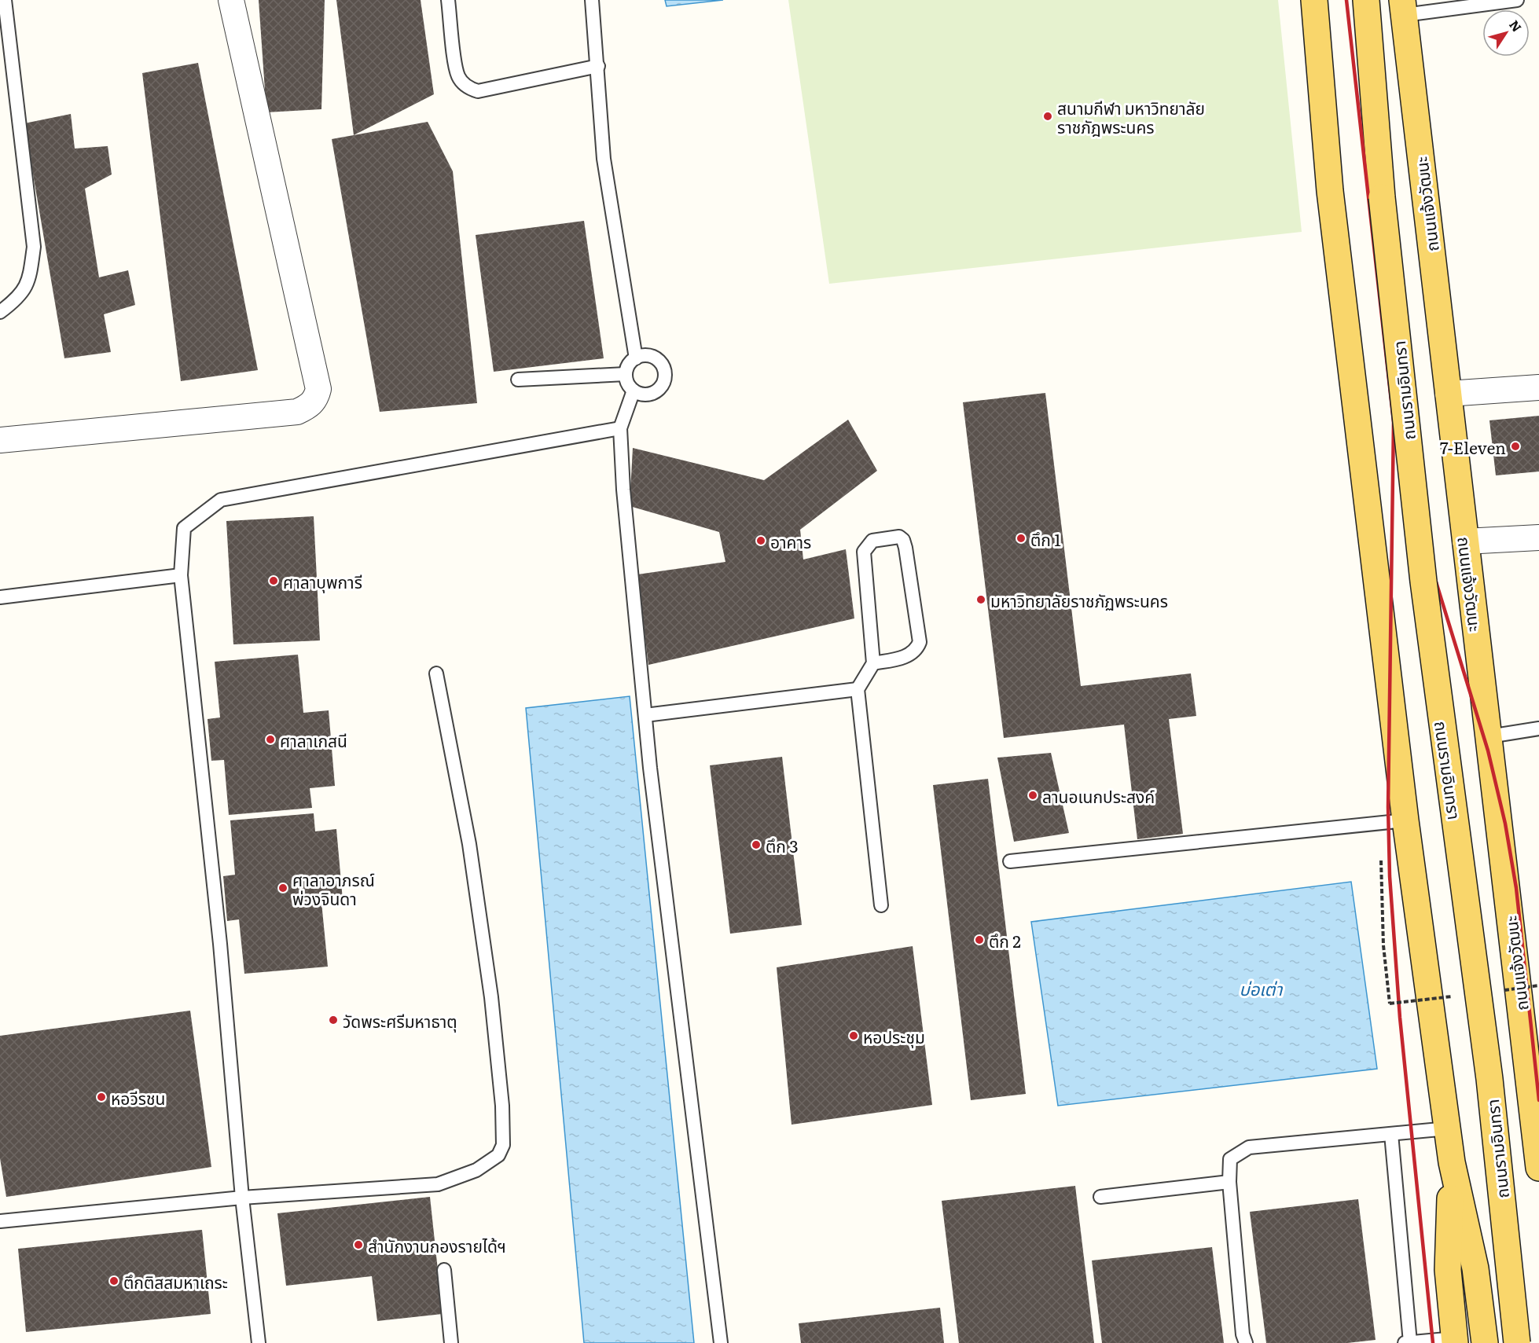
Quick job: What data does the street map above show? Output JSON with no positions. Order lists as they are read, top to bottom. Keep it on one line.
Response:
{"streets":{"main road":["ถนนแจ้งวัฒนะ","ถนนรามอินทรา"]},"water":["บ่อเต่า"],"places":["สนามกีฬา มหาวิทยาลัย ราชภัฎพระนคร","7-Eleven","ตึก 1","อาคาร","ศาลาบุพการี","มหาวิทยาลัยราชภัฏพระนคร","ศาลาเกสนี","ลานอเนกประสงค์","ตึก 3","ศาลาอาภรณ์ พ่วงจินดา","ตึก 2","วัดพระศรีมหาธาตุ","หอประชุม","หอวีรชน","สำนักงานกองรายได้ฯ","ตึกติสสมหาเถระ"],"north":"top right"}
